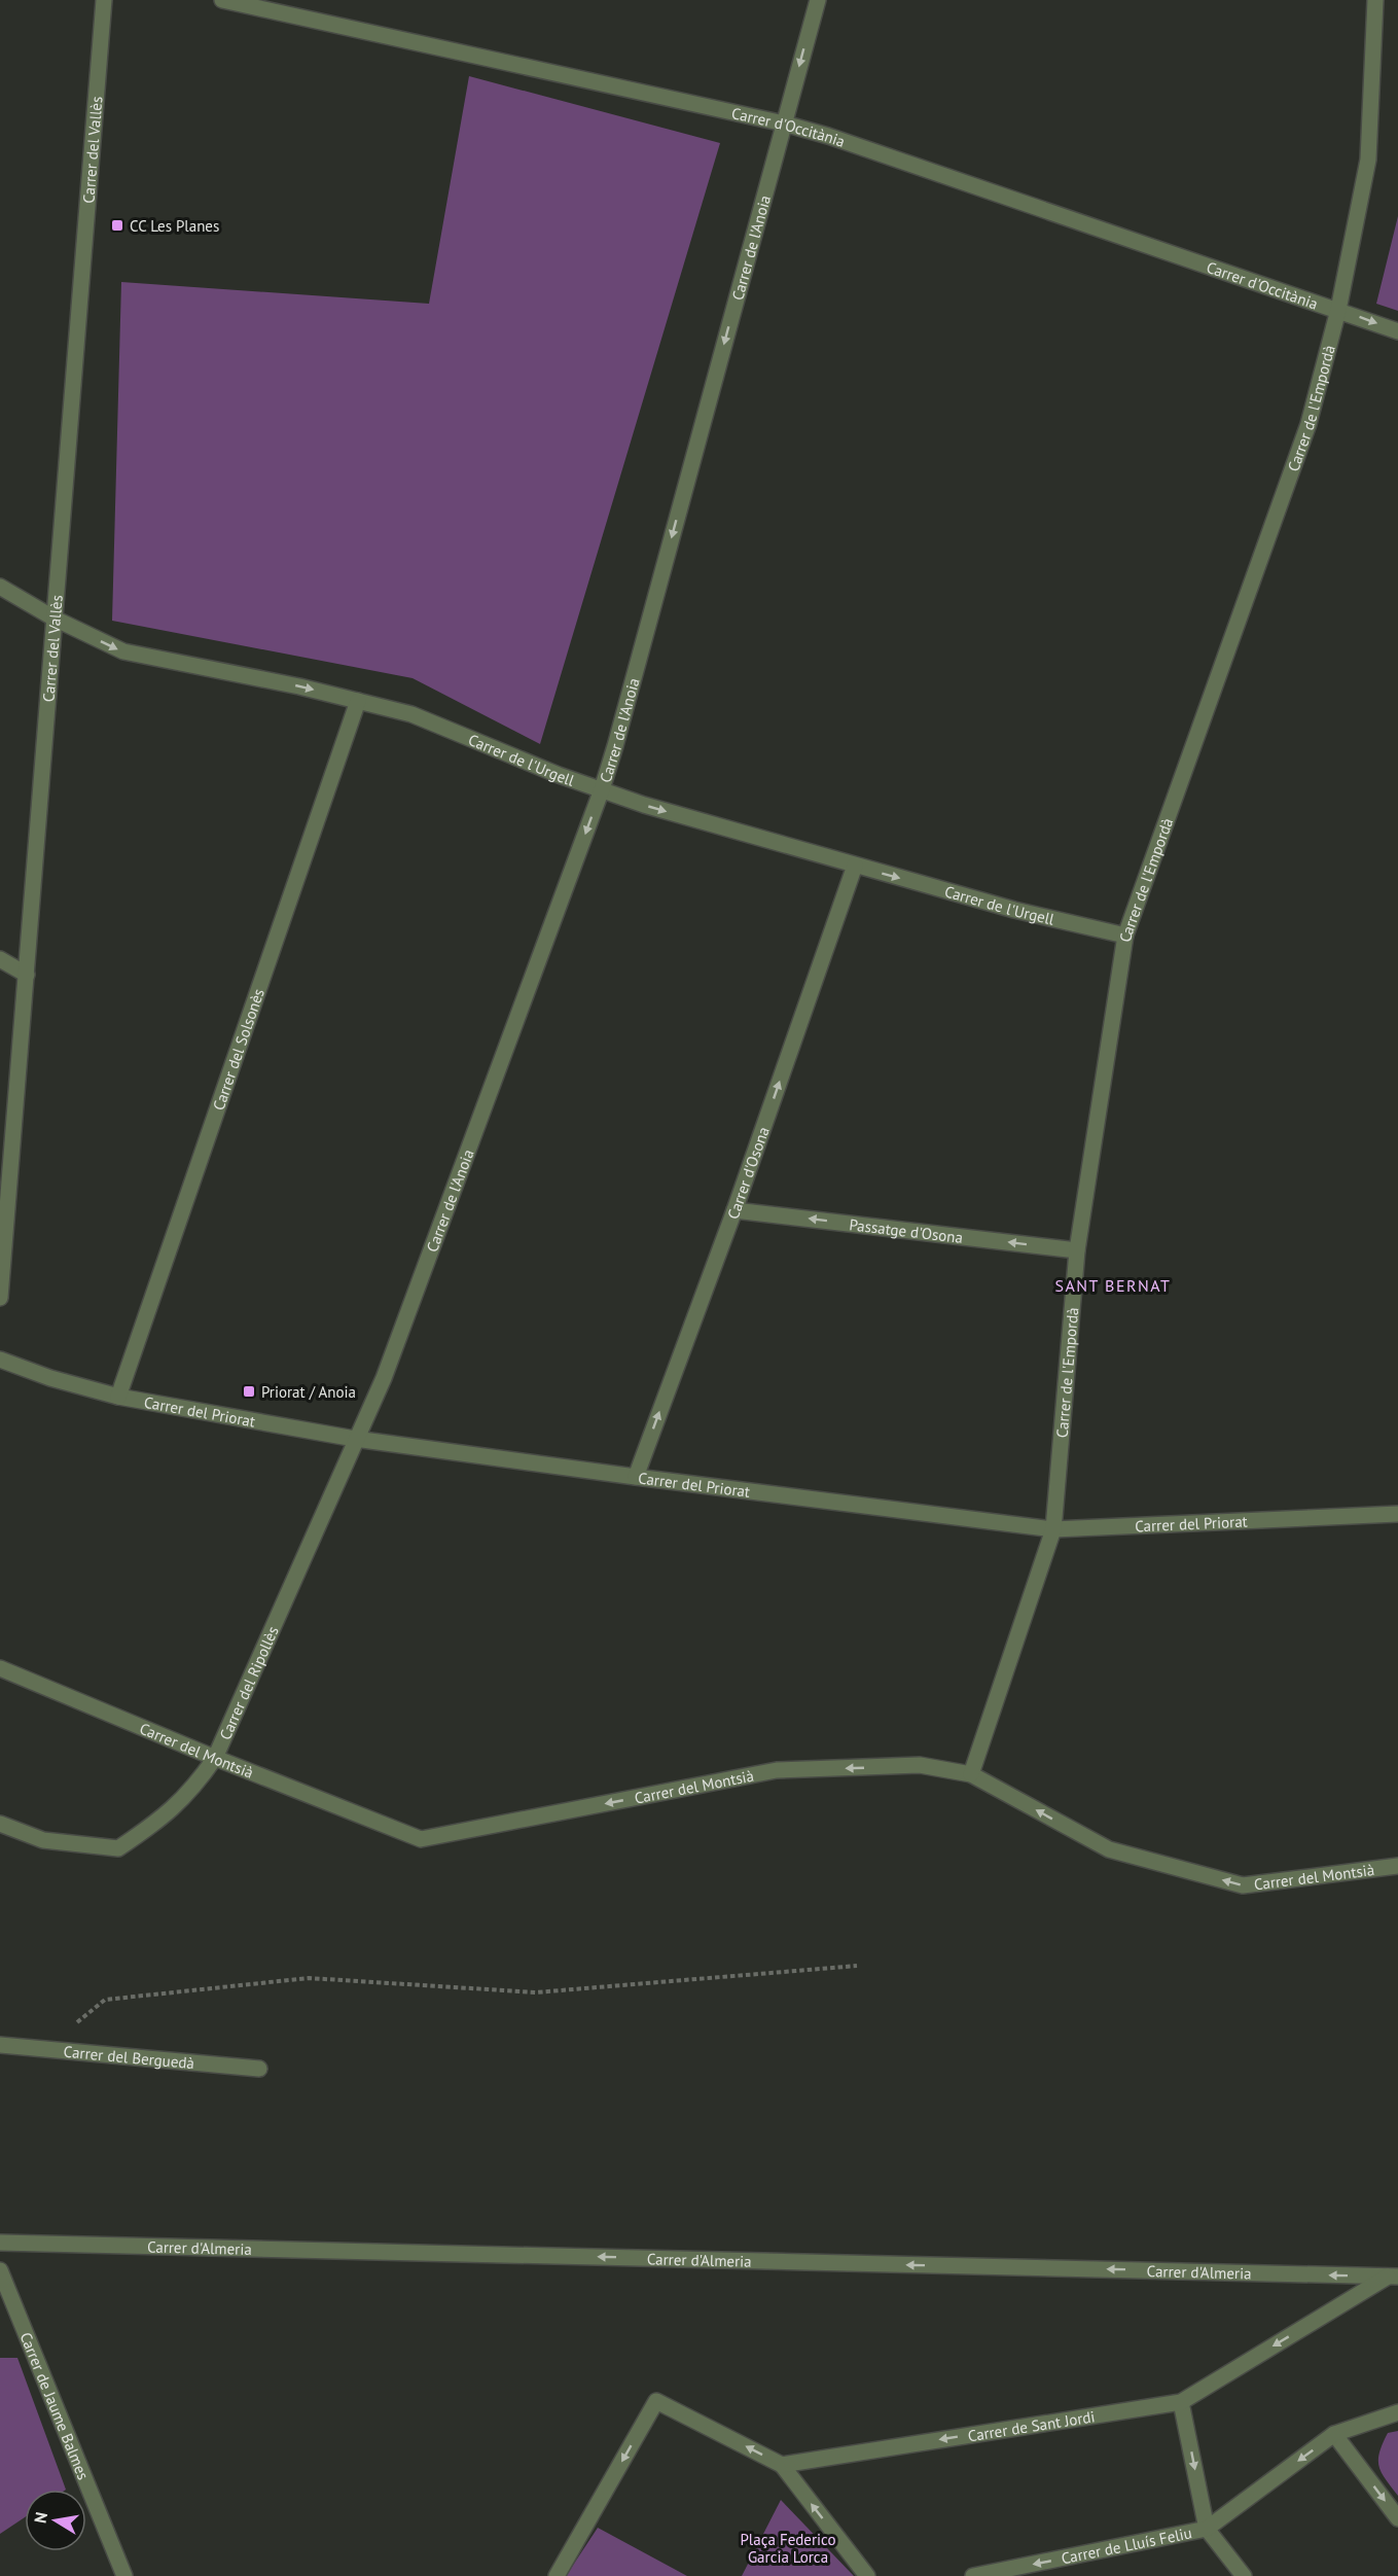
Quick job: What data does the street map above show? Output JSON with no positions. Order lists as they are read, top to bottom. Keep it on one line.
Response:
{"streets":{"street":["Carrer d'Occitània","Carrer del Vallès","Carrer de l'Anoia","Carrer de l'Empordà","Carrer de l'Urgell","Carrer del Solsonès","Carrer d'Osona","Passatge d'Osona","Carrer del Priorat","Carrer del Ripollès","Carrer del Montsià","Carrer del Berguedà","Carrer d'Almeria","Carrer de Jaume Balmes","Carrer de Sant Jordi","Carrer de Lluís Feliu"]},"crossings":[["Carrer d'Occitània","Carrer de l'Anoia"],["Carrer d'Occitània","Carrer de l'Empordà"],["Carrer del Vallès","Carrer de l'Urgell"],["Carrer de l'Anoia","Carrer de l'Urgell"],["Carrer de l'Anoia","Carrer del Priorat"],["Carrer de l'Anoia","Carrer del Ripollès"],["Carrer de l'Empordà","Carrer de l'Urgell"],["Carrer de l'Empordà","Passatge d'Osona"],["Carrer de l'Empordà","Carrer del Priorat"],["Carrer de l'Empordà","Carrer del Montsià"],["Carrer de l'Urgell","Carrer del Solsonès"],["Carrer de l'Urgell","Carrer d'Osona"],["Carrer del Solsonès","Carrer del Priorat"],["Carrer d'Osona","Passatge d'Osona"],["Carrer d'Osona","Carrer del Priorat"],["Carrer del Priorat","Carrer del Ripollès"],["Carrer del Ripollès","Carrer del Montsià"],["Carrer d'Almeria","Carrer de Sant Jordi"]],"one_way":["Carrer de l'Anoia","Carrer de l'Urgell","Carrer d'Osona","Passatge d'Osona","Carrer del Montsià","Carrer d'Almeria","Carrer de Sant Jordi","Carrer de Lluís Feliu"],"districts":["SANT BERNAT"],"parks":["Plaça Federico Garcia Lorca"],"places":{"transit":["CC Les Planes","Priorat / Anoia"]},"north":"left"}
